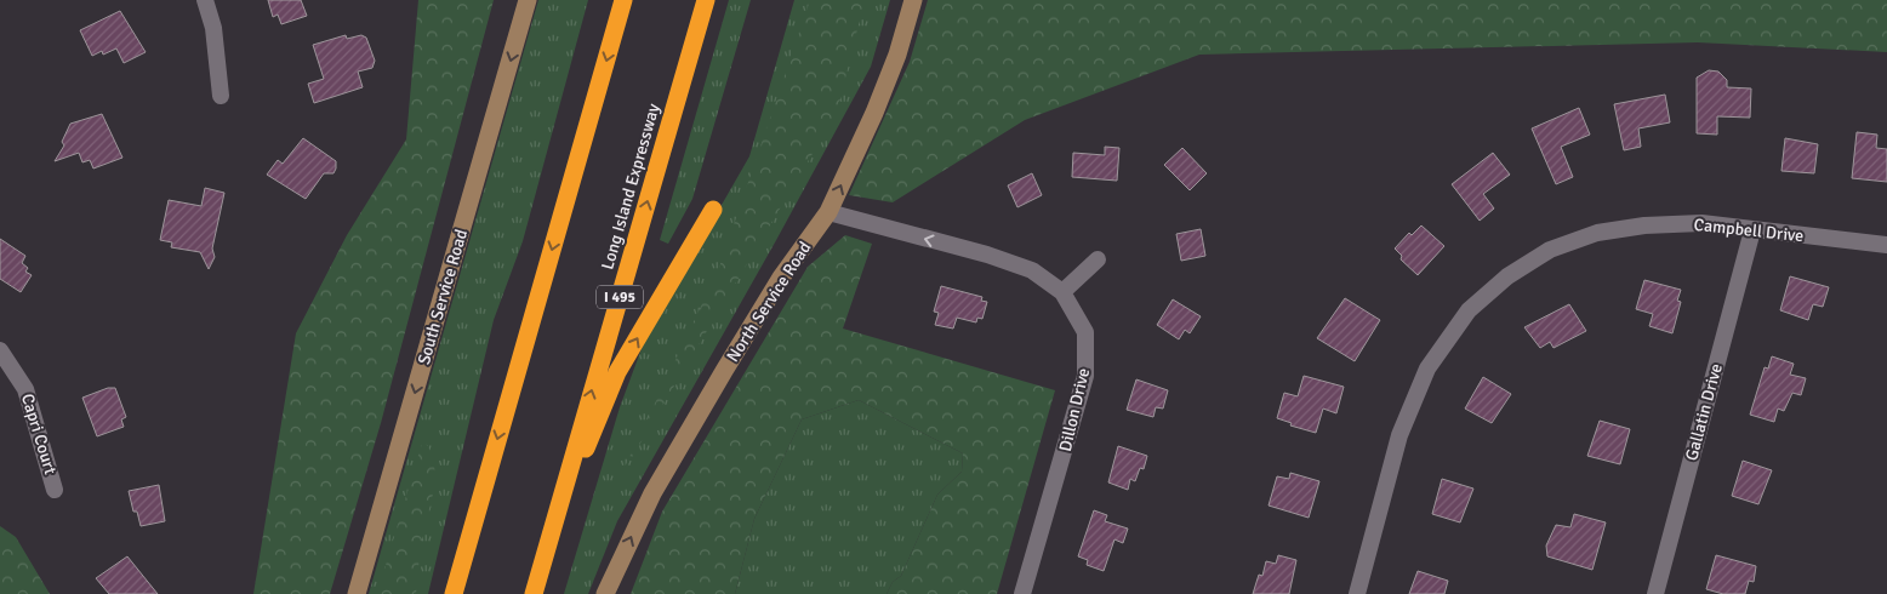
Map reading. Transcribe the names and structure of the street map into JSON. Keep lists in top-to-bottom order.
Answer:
{
  "streets": {
    "highway": ["Long Island Expressway", "I 495"],
    "main road": ["South Service Road", "North Service Road"],
    "street": [
      "Campbell Drive",
      "Dillon Drive",
      "Gallatin Drive",
      "Capri Court"
    ]
  },
  "crossings": [
    ["Campbell Drive", "Gallatin Drive"],
    ["North Service Road", "Dillon Drive"]
  ],
  "one_way": ["South Service Road", "North Service Road", "Dillon Drive"]
}
